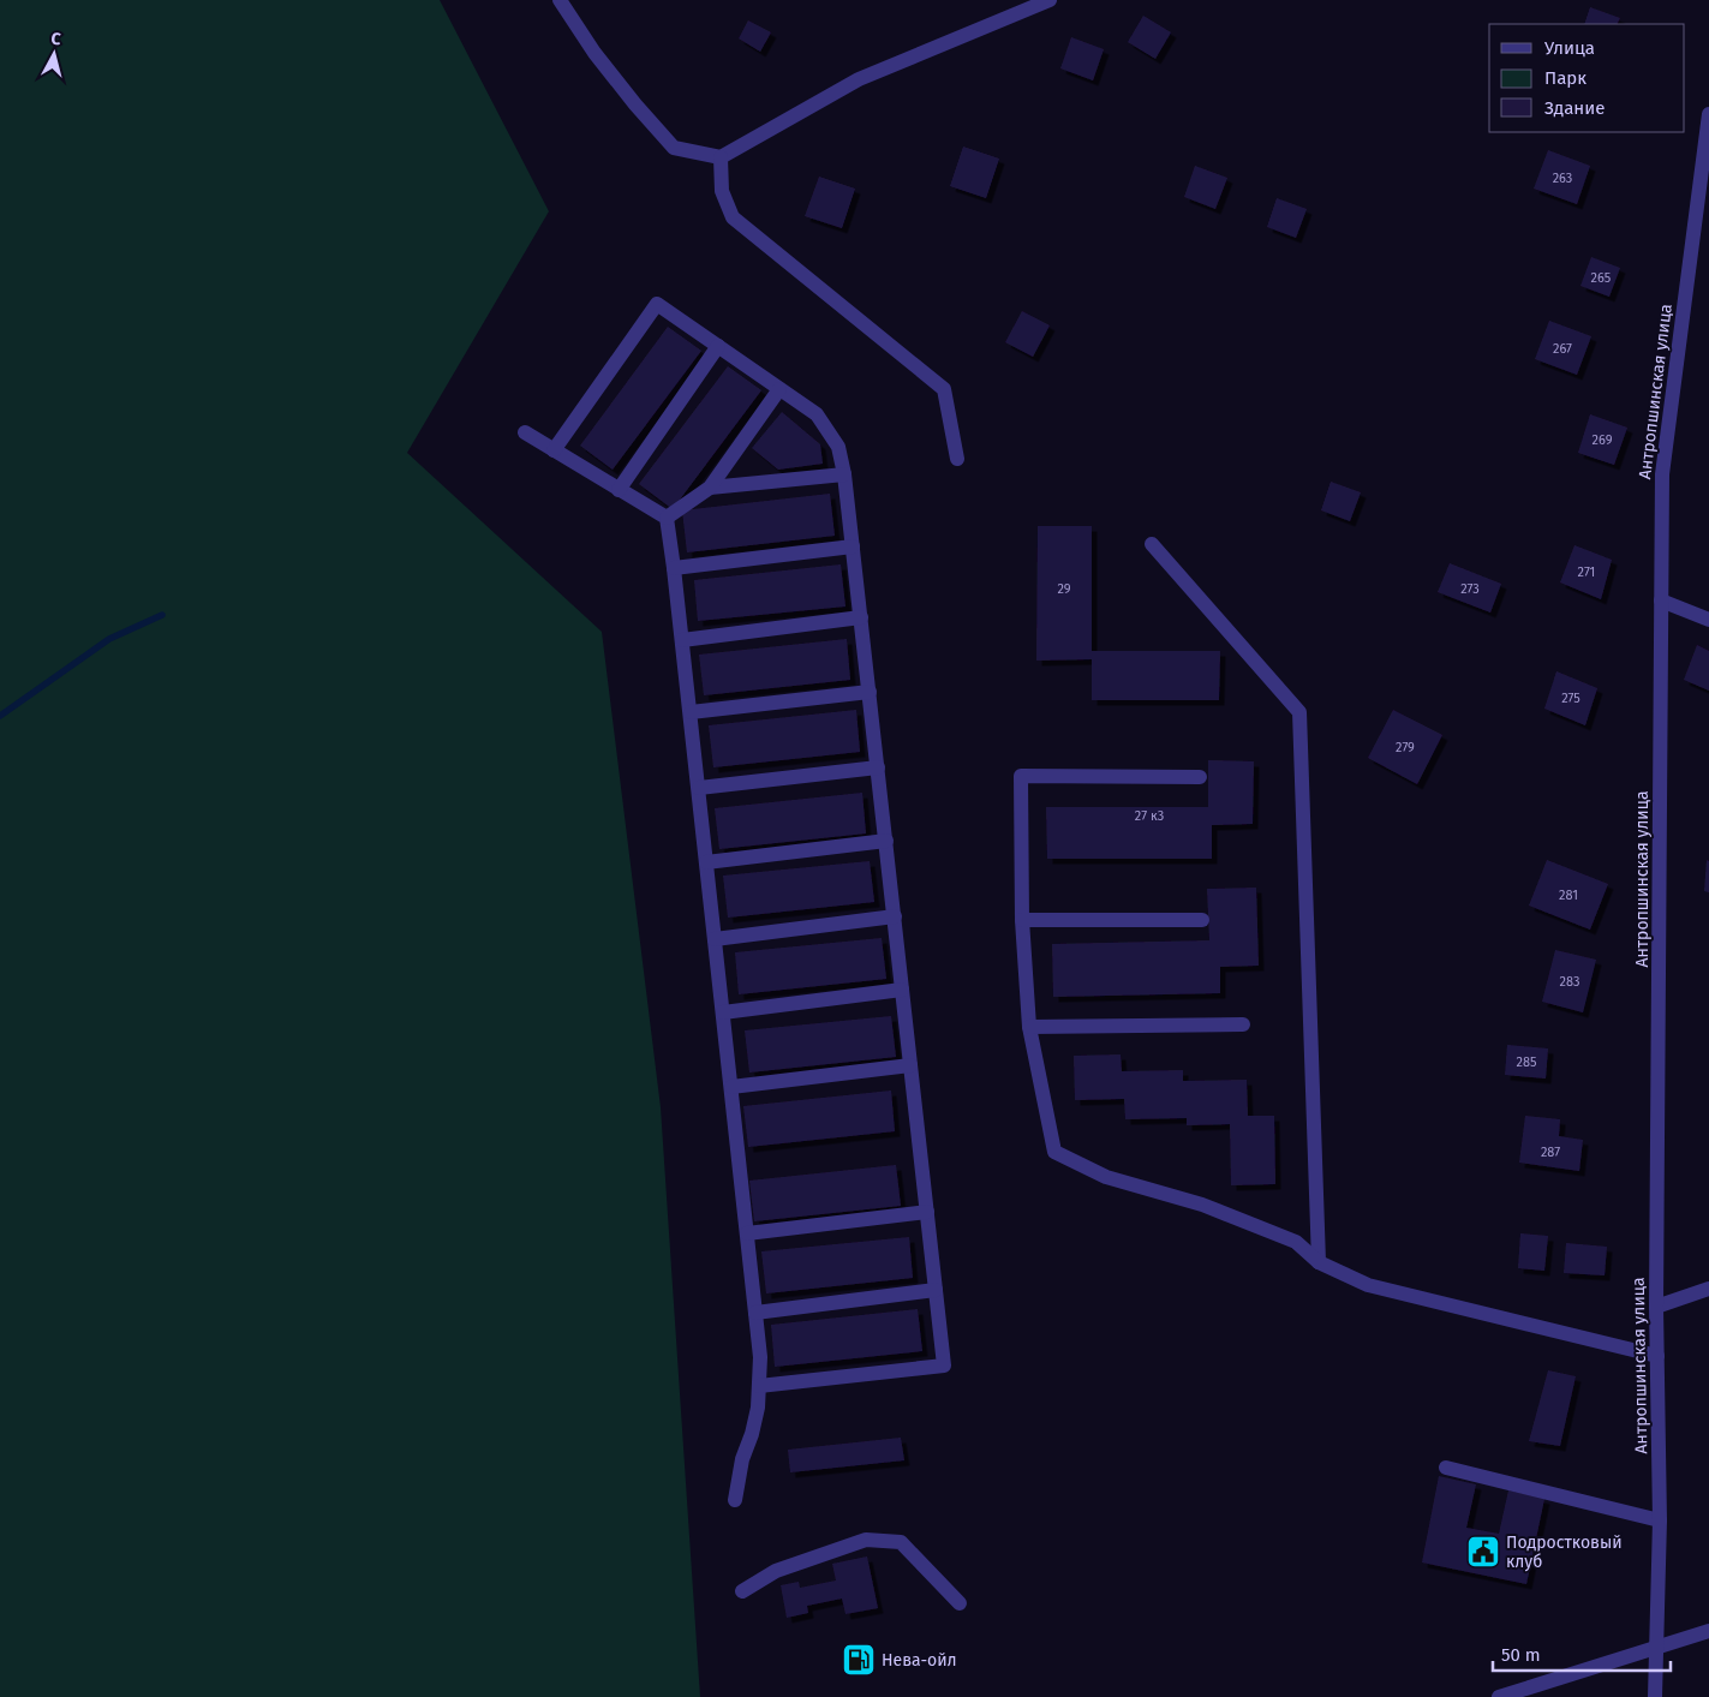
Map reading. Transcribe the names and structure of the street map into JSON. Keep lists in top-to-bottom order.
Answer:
{
  "streets": {
    "street": ["Антропшинская улица"]
  },
  "places": {
    "public building": ["Подростковый клуб"],
    "fuel station": ["Нева-ойл"]
  },
  "house_numbers": [
    "263",
    "265",
    "267",
    "269",
    "271",
    "29",
    "273",
    "275",
    "279",
    "27 к3",
    "281",
    "283",
    "285",
    "287"
  ],
  "legend": ["Улица", "Парк", "Здание"],
  "scale_bar": "50 m",
  "north": "top"
}
